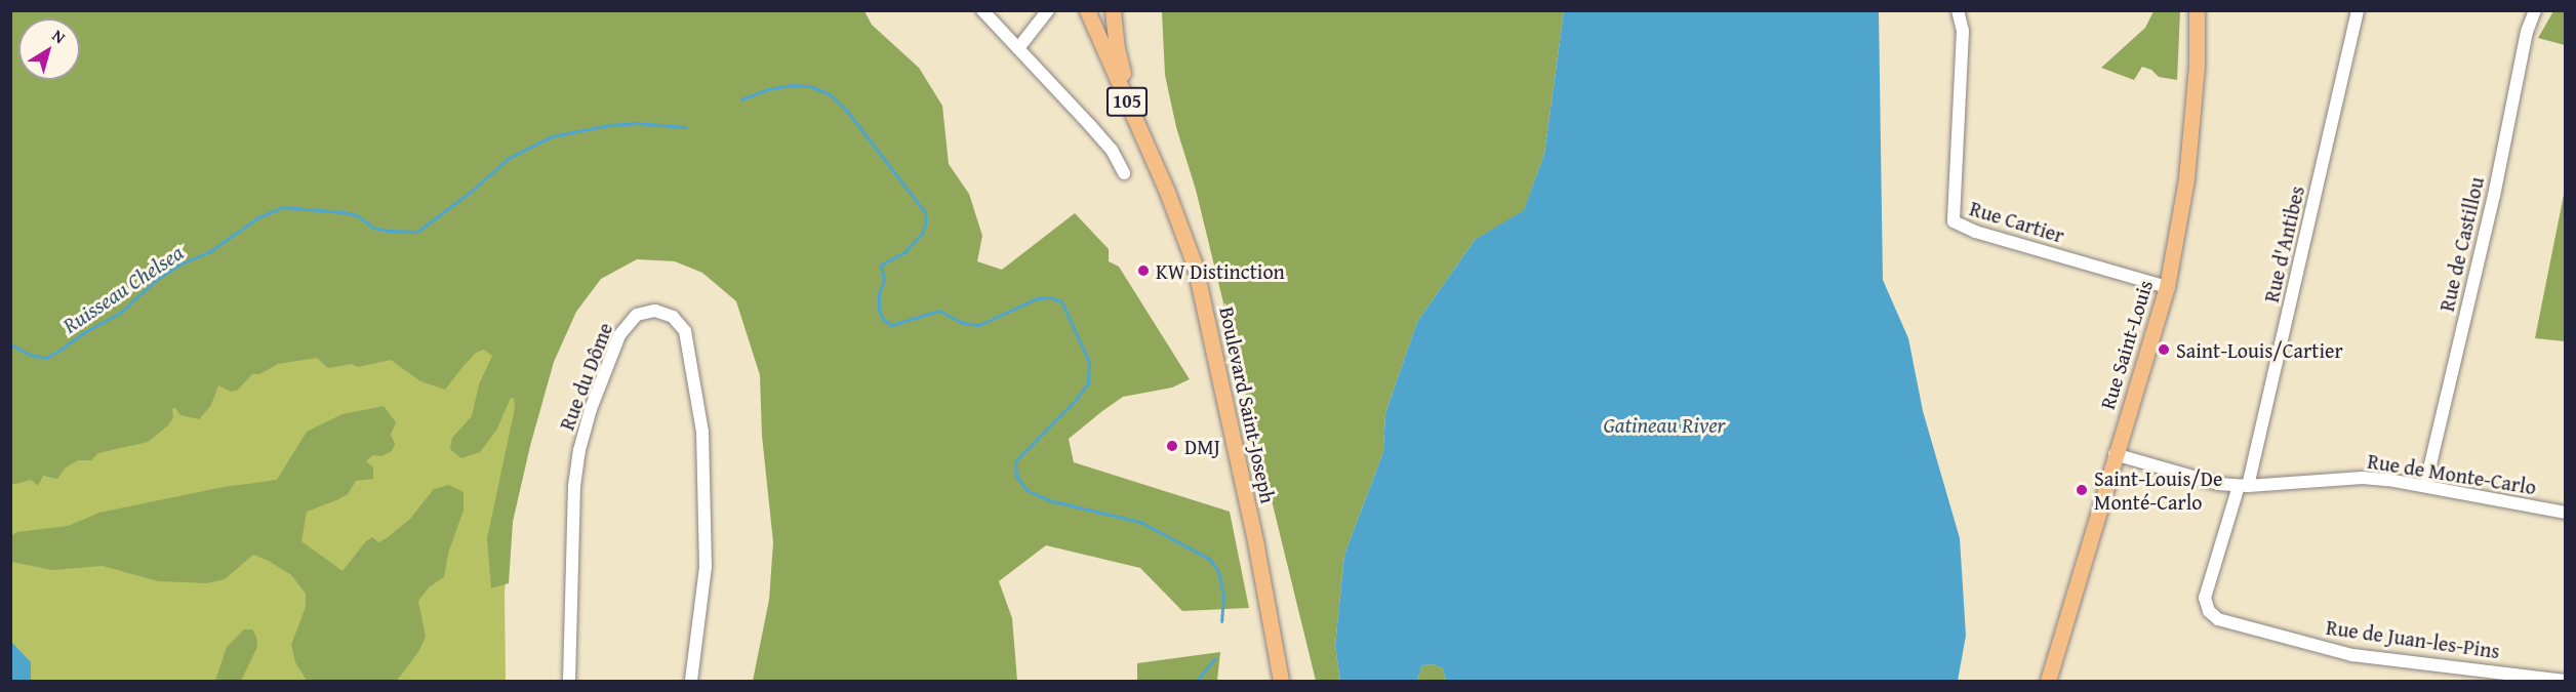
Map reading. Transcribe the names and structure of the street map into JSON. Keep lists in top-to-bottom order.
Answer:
{
  "streets": {
    "main road": ["105", "Rue Saint-Louis", "Boulevard Saint-Joseph"],
    "street": [
      "Rue Cartier",
      "Rue d'Antibes",
      "Rue de Castillou",
      "Rue du Dôme",
      "Rue de Monte-Carlo",
      "Rue de Juan-les-Pins"
    ]
  },
  "crossings": [
    ["Rue Cartier", "Rue Saint-Louis"],
    ["Rue d'Antibes", "Rue de Monte-Carlo"],
    ["Rue d'Antibes", "Rue de Juan-les-Pins"],
    ["Rue de Castillou", "Rue de Monte-Carlo"],
    ["Rue Saint-Louis", "Rue de Monte-Carlo"],
    ["Rue de Monte-Carlo", "Rue de Juan-les-Pins"]
  ],
  "water": ["Ruisseau Chelsea", "Gatineau River"],
  "places": [
    "KW Distinction",
    "Saint-Louis/Cartier",
    "DMJ",
    "Saint-Louis/De Monté-Carlo"
  ],
  "north": "top right"
}
